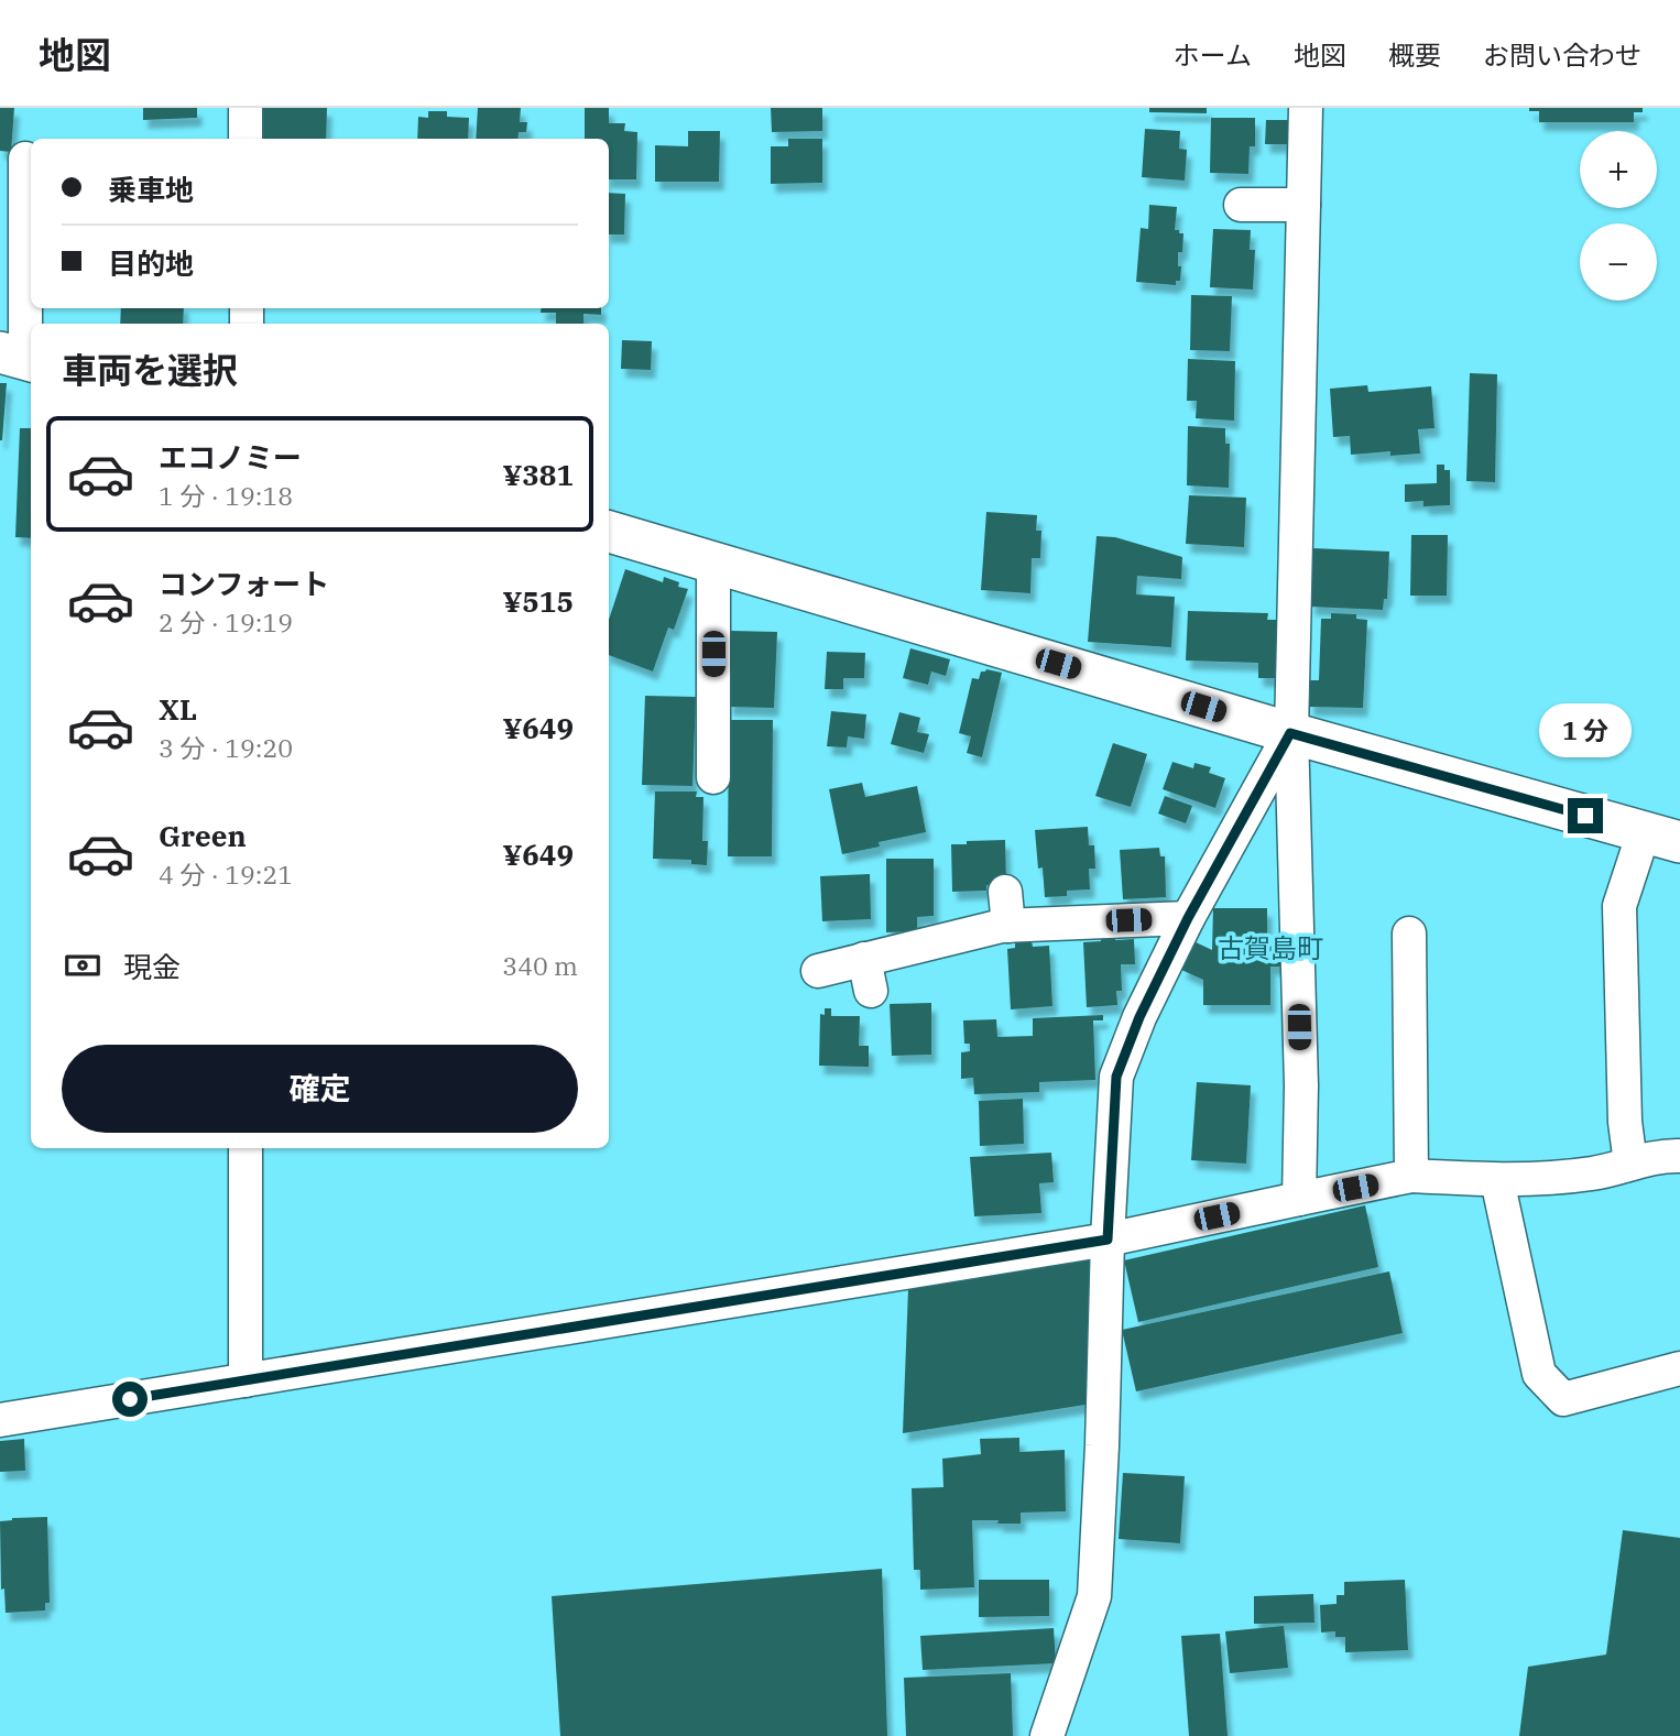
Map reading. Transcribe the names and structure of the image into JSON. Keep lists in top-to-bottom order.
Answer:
{
  "districts": ["古賀島町"],
  "page": {
    "header": "地図",
    "nav": [
      "ホーム",
      "地図",
      "概要",
      "お問い合わせ"
    ],
    "map_buttons": ["+", "−"],
    "banner": ["乗車地", "目的地"],
    "heading": "車両を選択",
    "list": [
      {
        "name": "エコノミー",
        "note": "1 分 · 19:18",
        "value": "¥381"
      },
      {
        "name": "コンフォート",
        "note": "2 分 · 19:19",
        "value": "¥515"
      },
      {
        "name": "XL",
        "note": "3 分 · 19:20",
        "value": "¥649"
      },
      {
        "name": "Green",
        "note": "4 分 · 19:21",
        "value": "¥649"
      }
    ],
    "bubble": "1 分",
    "pay": ["現金", "340 m"],
    "buttons": "確定"
  }
}
